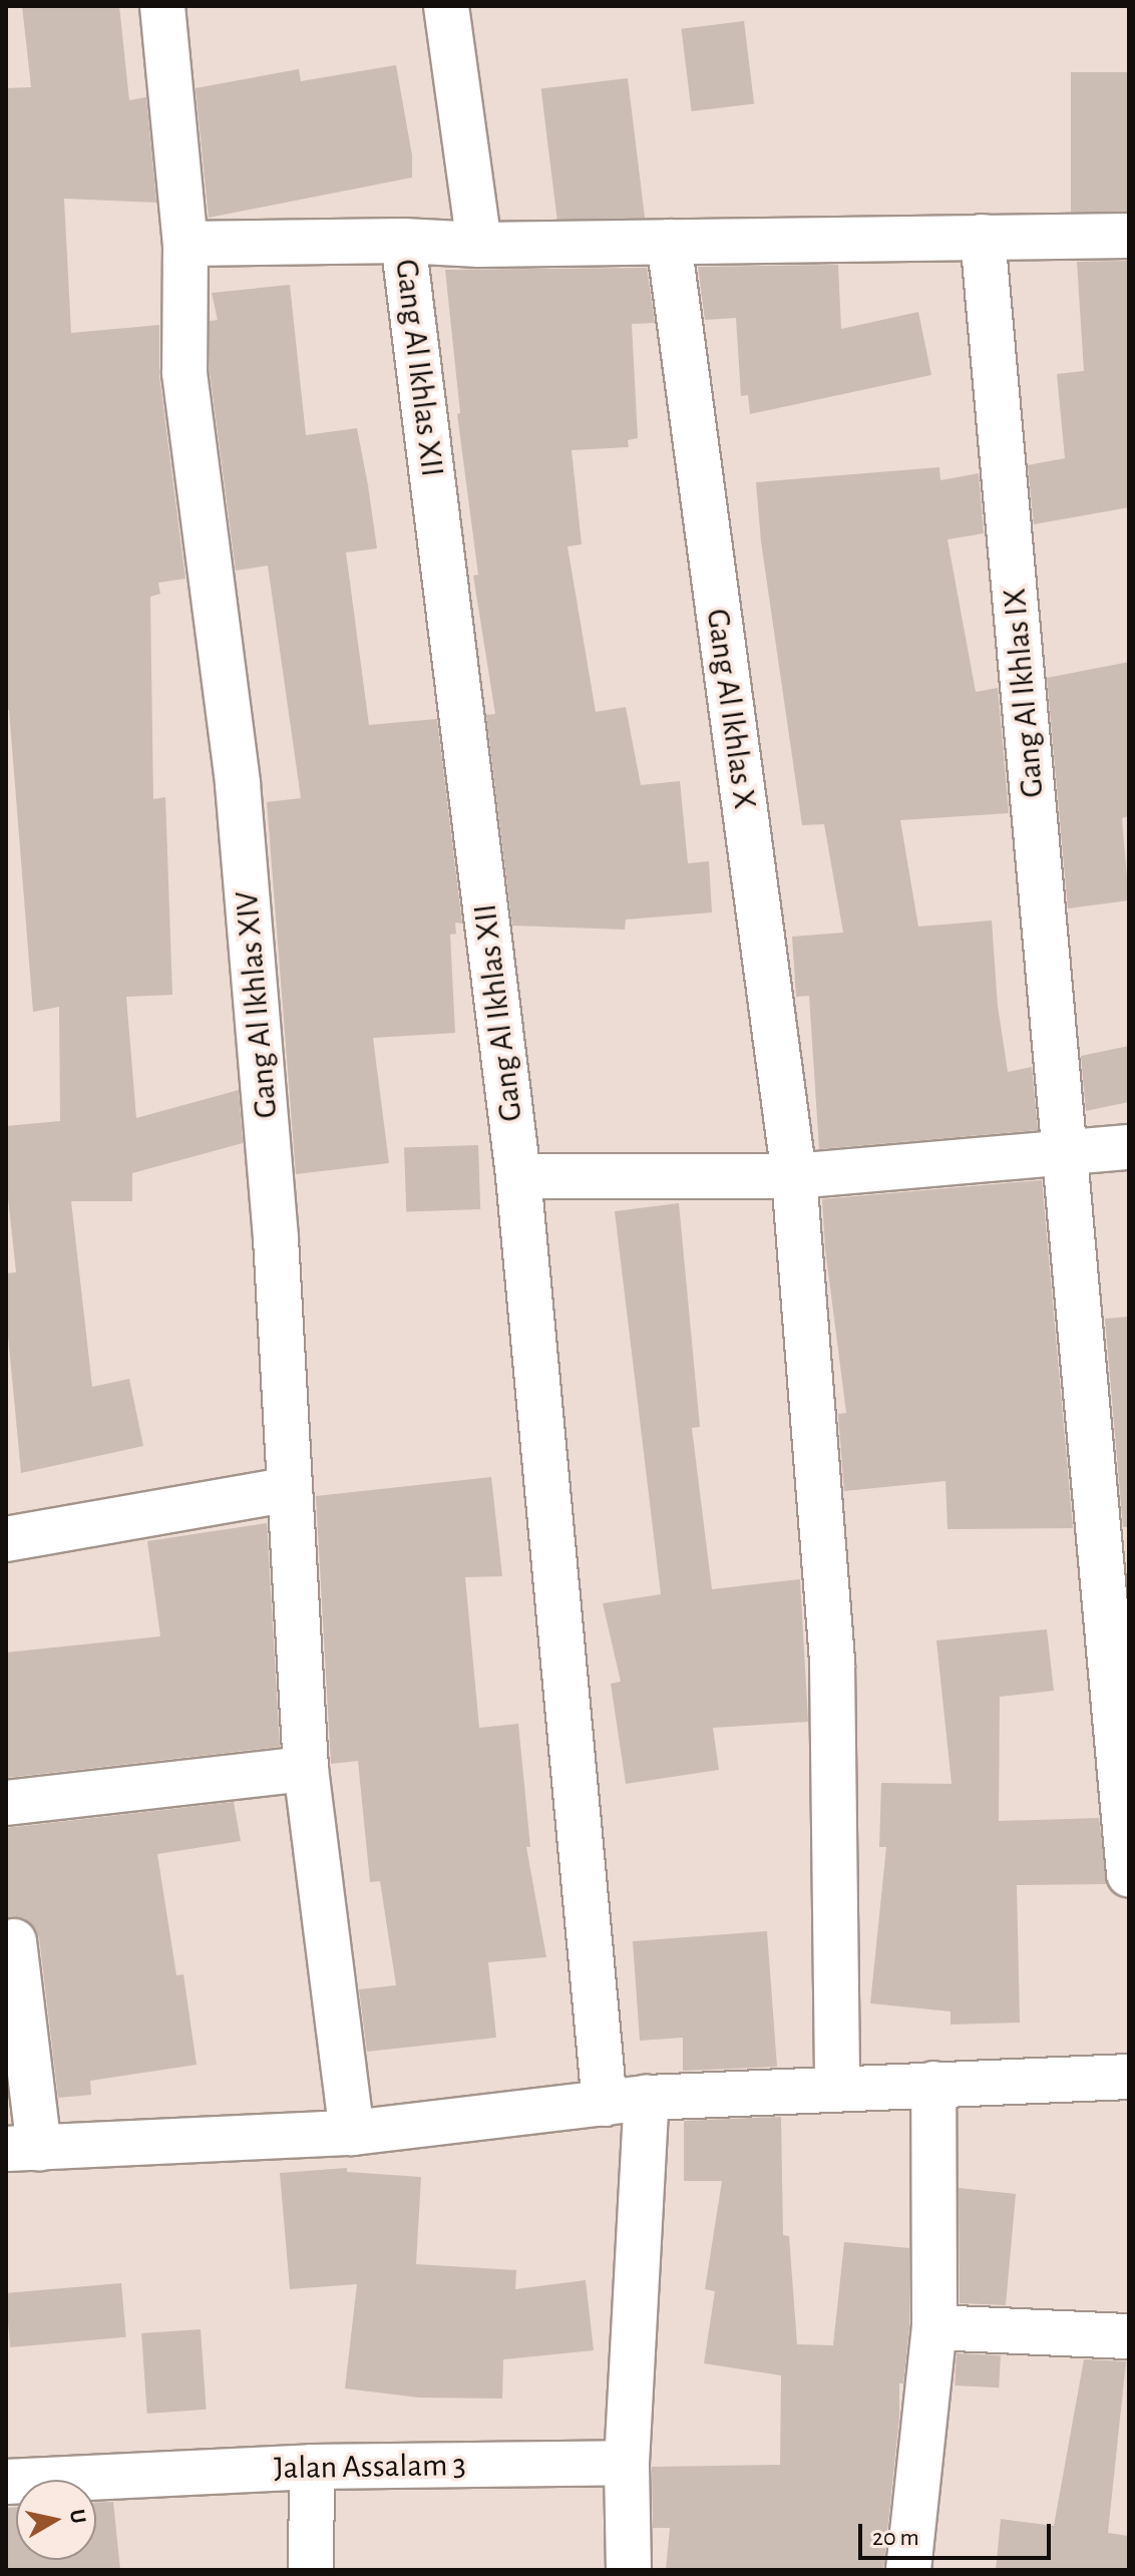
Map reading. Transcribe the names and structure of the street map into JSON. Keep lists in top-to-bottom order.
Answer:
{
  "streets": {
    "street": [
      "Gang Al Ikhlas XII",
      "Gang Al Ikhlas IX",
      "Gang Al Ikhlas X",
      "Gang Al Ikhlas XIV",
      "Jalan Assalam 3"
    ]
  },
  "crossings": [
    ["Gang Al Ikhlas XII", "Jalan Assalam 3"]
  ],
  "scale_bar": "20 m",
  "north": "right"
}
